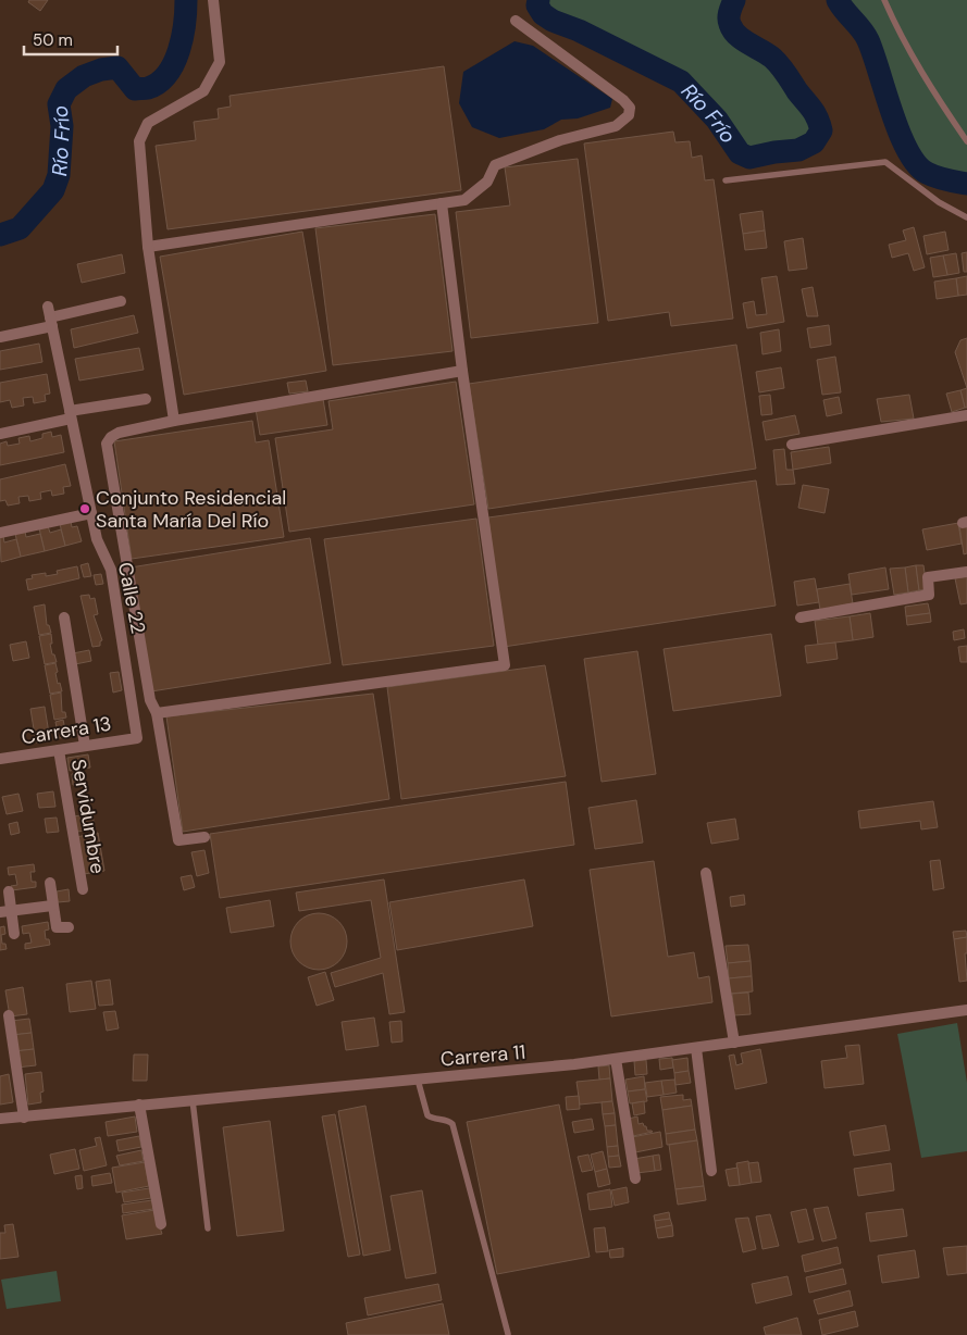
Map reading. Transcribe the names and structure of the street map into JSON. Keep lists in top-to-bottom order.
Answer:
{
  "streets": {
    "street": [
      "Calle 22",
      "Carrera 13",
      "Servidumbre",
      "Carrera 11"
    ]
  },
  "crossings": [
    ["Calle 22", "Carrera 13"],
    ["Carrera 13", "Servidumbre"]
  ],
  "water": ["Río Frío"],
  "places": ["Conjunto Residencial Santa María Del Río"],
  "scale_bar": "50 m"
}
